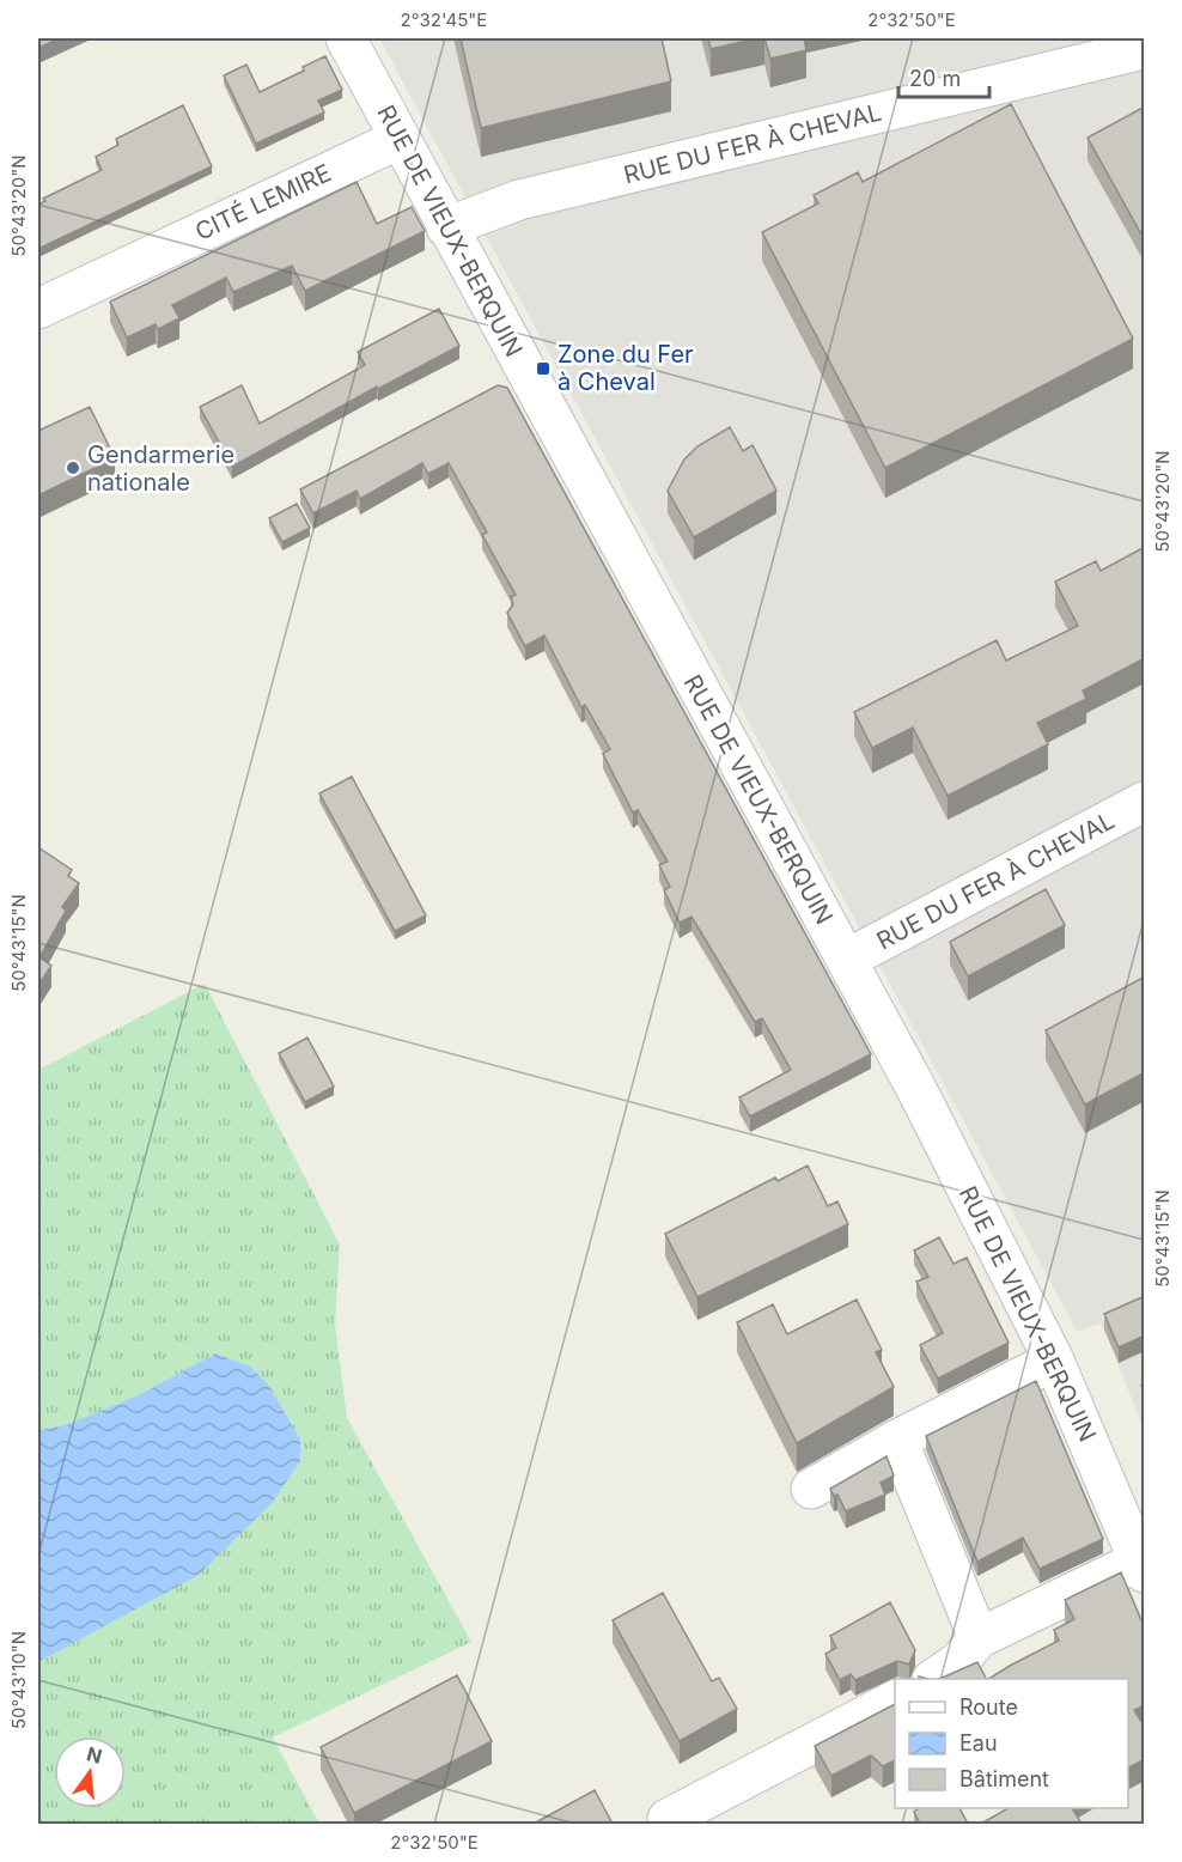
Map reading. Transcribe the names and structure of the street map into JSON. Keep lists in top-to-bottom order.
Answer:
{
  "streets": {
    "street": ["RUE DU FER À CHEVAL", "CITÉ LEMIRE", "RUE DE VIEUX-BERQUIN"]
  },
  "crossings": [
    ["RUE DU FER À CHEVAL", "RUE DE VIEUX-BERQUIN"],
    ["CITÉ LEMIRE", "RUE DE VIEUX-BERQUIN"]
  ],
  "places": {
    "transit": ["Zone du Fer à Cheval"],
    "other": ["Gendarmerie nationale"]
  },
  "legend": ["Route", "Eau", "Bâtiment"],
  "scale_bar": "20 m",
  "north": "top",
  "coordinates": [
    "2°32'45\"E",
    "2°32'50\"E",
    "50°43'20\"N",
    "50°43'15\"N",
    "50°43'10\"N"
  ]
}
